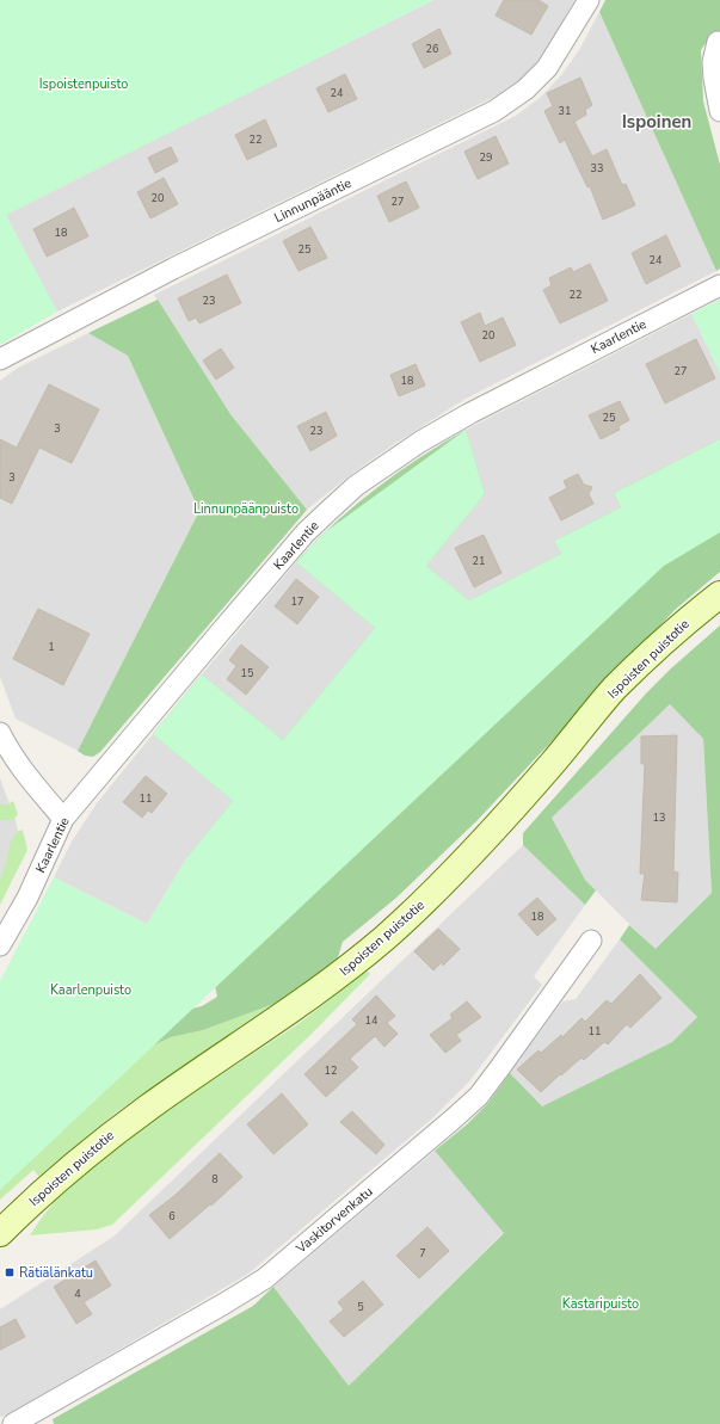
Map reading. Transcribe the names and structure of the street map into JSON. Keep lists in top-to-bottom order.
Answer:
{
  "streets": {
    "main road": ["Ispoisten puistotie"],
    "street": ["Linnunpääntie", "Kaarlentie", "Vaskitorvenkatu"]
  },
  "districts": ["Ispoinen"],
  "parks": [
    "Ispoistenpuisto",
    "Linnunpäänpuisto",
    "Kaarlenpuisto",
    "Kastaripuisto"
  ],
  "places": {
    "transit": ["Rätiälänkatu"]
  },
  "house_numbers": [
    "26",
    "24",
    "31",
    "22",
    "29",
    "33",
    "20",
    "27",
    "18",
    "25",
    "24",
    "22",
    "23",
    "20",
    "27",
    "18",
    "25",
    "3",
    "23",
    "3",
    "21",
    "17",
    "1",
    "15",
    "11",
    "13",
    "18",
    "14",
    "11",
    "12",
    "8",
    "6",
    "7",
    "4",
    "5"
  ]
}
